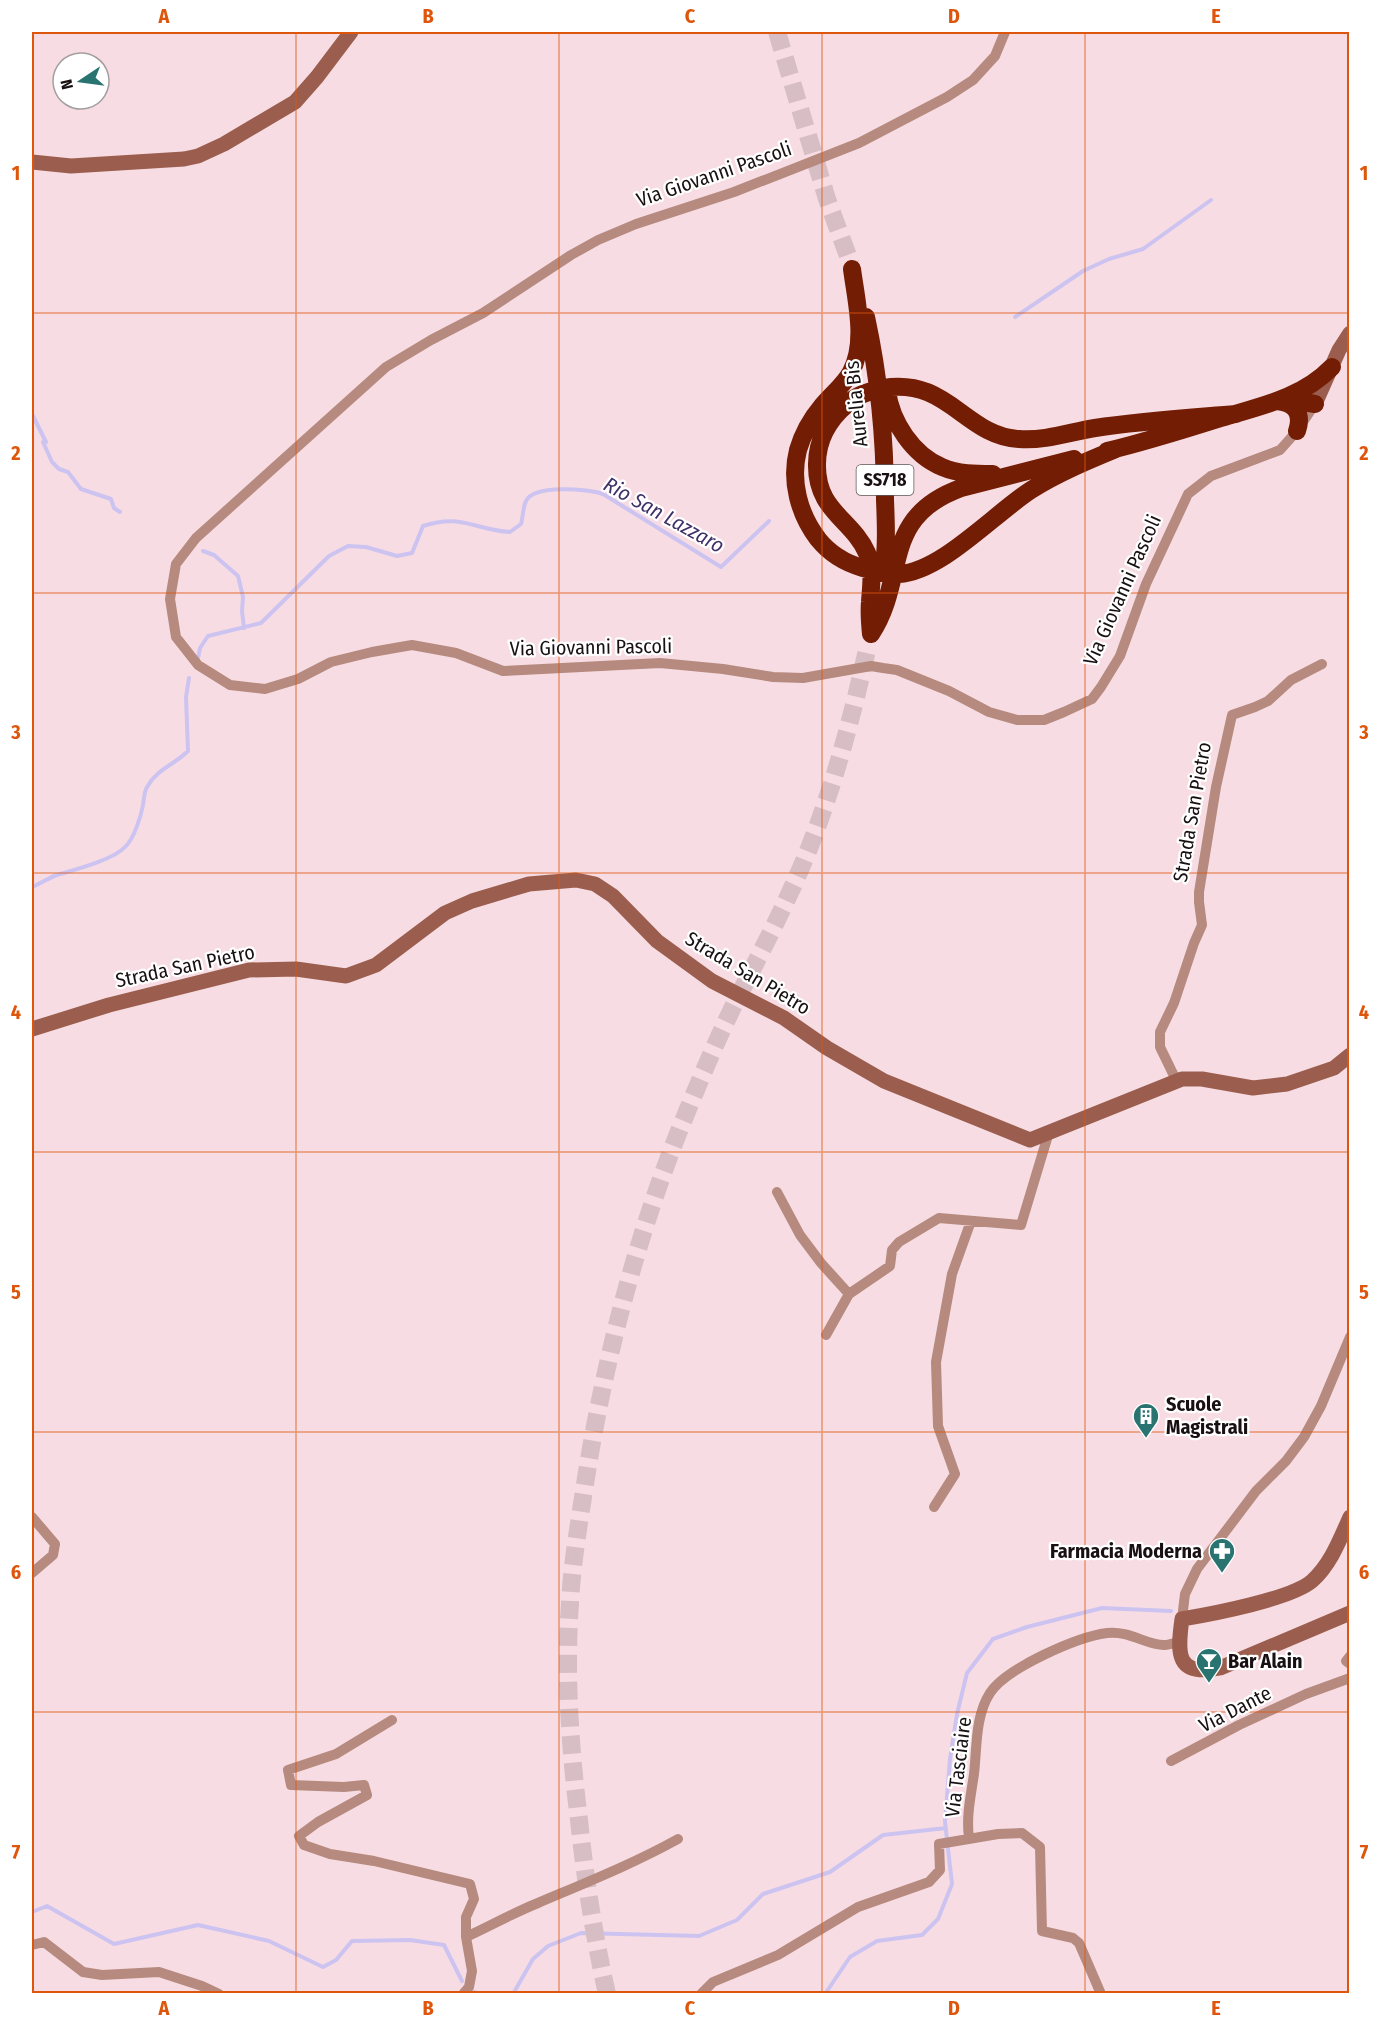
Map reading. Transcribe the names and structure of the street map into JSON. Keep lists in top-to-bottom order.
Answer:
{
  "streets": {
    "highway": ["Aurelia Bis", "SS718"],
    "street": [
      "Via Giovanni Pascoli",
      "Strada San Pietro",
      "Via Dante",
      "Via Tasciaire"
    ]
  },
  "water": ["Rio San Lazzaro"],
  "places": {
    "building": ["Scuole Magistrali"],
    "pharmacy": ["Farmacia Moderna"],
    "bar": ["Bar Alain"]
  },
  "north": "left",
  "grid": {
    "columns": [
      "A",
      "B",
      "C",
      "D",
      "E"
    ],
    "rows": [
      "1",
      "2",
      "3",
      "4",
      "5",
      "6",
      "7"
    ]
  }
}
